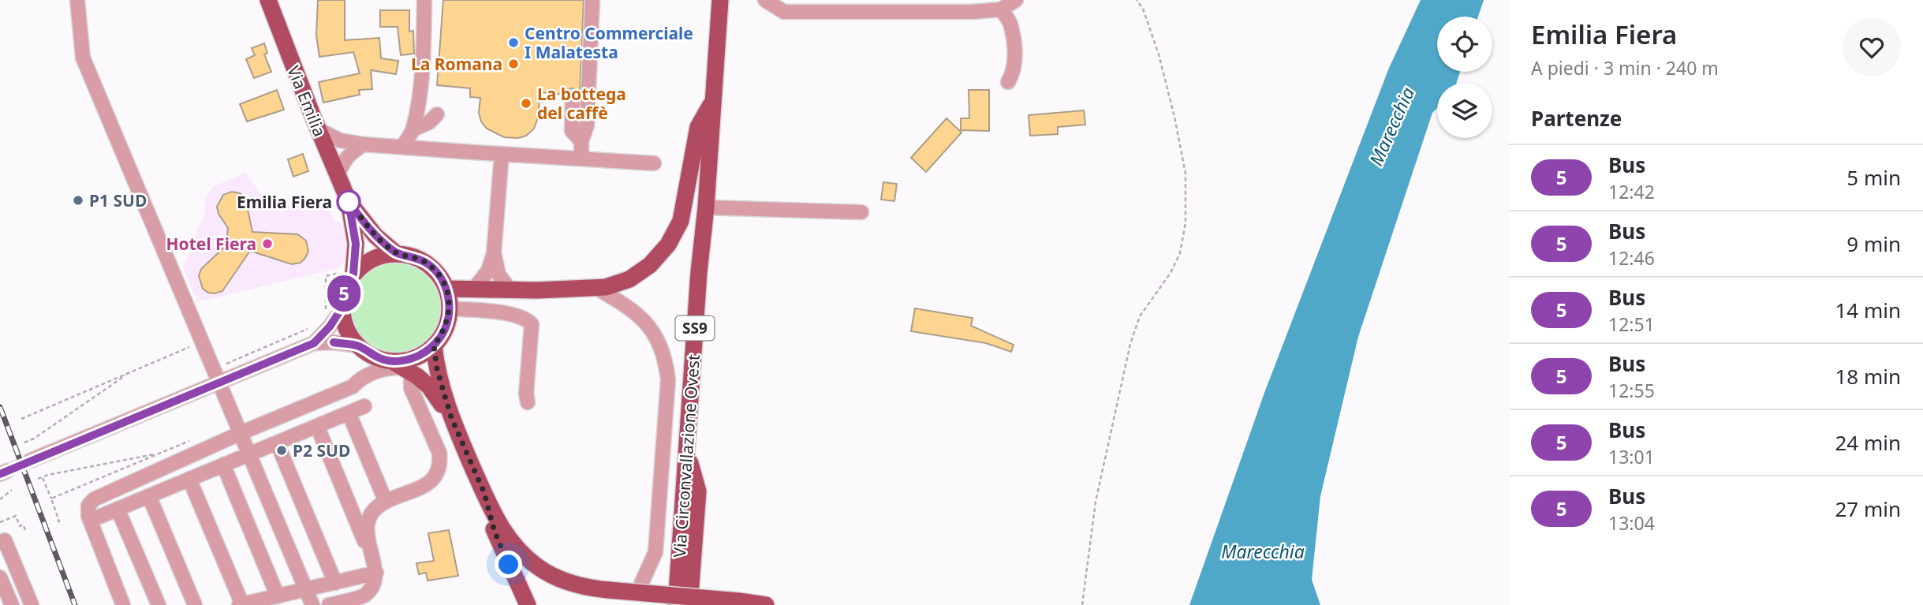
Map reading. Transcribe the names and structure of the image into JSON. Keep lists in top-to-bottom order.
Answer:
{
  "streets": {
    "main road": ["Via Emilia", "SS9", "Via Circonvallazione Ovest"]
  },
  "water": ["Marecchia"],
  "places": [
    "Centro Commerciale I Malatesta",
    "La Romana",
    "La bottega del caffè",
    "P1 SUD",
    "Emilia Fiera",
    "Hotel Fiera",
    "P2 SUD"
  ],
  "lines": ["bus line 5"],
  "page": {
    "on_map": "5",
    "heading": [
      ["Emilia Fiera", "A piedi · 3 min · 240 m"],
      "Partenze"
    ],
    "list": [
      {
        "mark": "5",
        "name": "Bus",
        "note": "12:42",
        "value": "5 min"
      },
      {
        "mark": "5",
        "name": "Bus",
        "note": "12:46",
        "value": "9 min"
      },
      {
        "mark": "5",
        "name": "Bus",
        "note": "12:51",
        "value": "14 min"
      },
      {
        "mark": "5",
        "name": "Bus",
        "note": "12:55",
        "value": "18 min"
      },
      {
        "mark": "5",
        "name": "Bus",
        "note": "13:01",
        "value": "24 min"
      },
      {
        "mark": "5",
        "name": "Bus",
        "note": "13:04",
        "value": "27 min"
      }
    ]
  }
}
